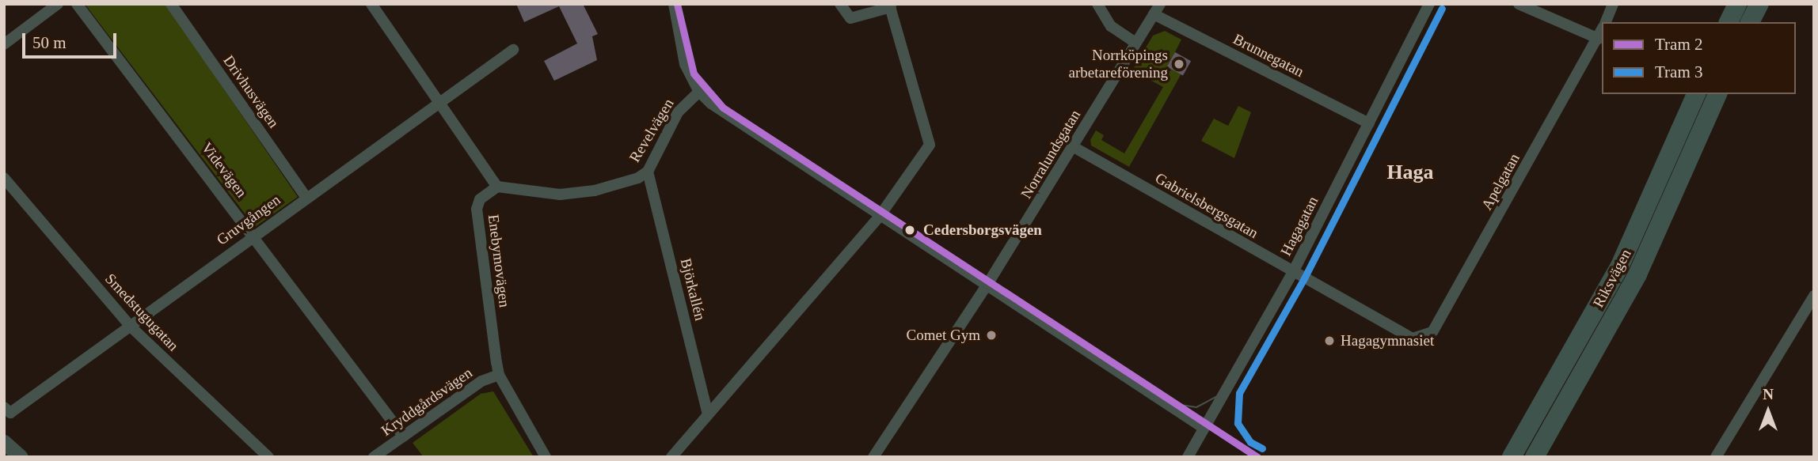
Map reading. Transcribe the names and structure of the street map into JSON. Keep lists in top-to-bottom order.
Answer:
{
  "streets": {
    "highway": ["Riksvägen"],
    "street": [
      "Brunnegatan",
      "Drivhusvägen",
      "Revelvägen",
      "Norralundsgatan",
      "Videvägen",
      "Apelgatan",
      "Gabrielsbergsgatan",
      "Gruvgången",
      "Hagagatan",
      "Enebymovägen",
      "Björkallén",
      "Smedstugugatan",
      "Kryddgårdsvägen"
    ]
  },
  "crossings": [
    ["Brunnegatan", "Norralundsgatan"],
    ["Brunnegatan", "Hagagatan"],
    ["Drivhusvägen", "Gruvgången"],
    ["Revelvägen", "Enebymovägen"],
    ["Revelvägen", "Björkallén"],
    ["Norralundsgatan", "Gabrielsbergsgatan"],
    ["Videvägen", "Gruvgången"],
    ["Videvägen", "Kryddgårdsvägen"],
    ["Apelgatan", "Gabrielsbergsgatan"],
    ["Gabrielsbergsgatan", "Hagagatan"],
    ["Gruvgången", "Smedstugugatan"],
    ["Enebymovägen", "Kryddgårdsvägen"]
  ],
  "districts": ["Haga"],
  "places": [
    "Norrköpings arbetareförening",
    "Cedersborgsvägen",
    "Comet Gym",
    "Hagagymnasiet"
  ],
  "lines": ["tram line 2", "tram line 3"],
  "legend": ["Tram 2", "Tram 3"],
  "scale_bar": "50 m",
  "north": "top"
}
